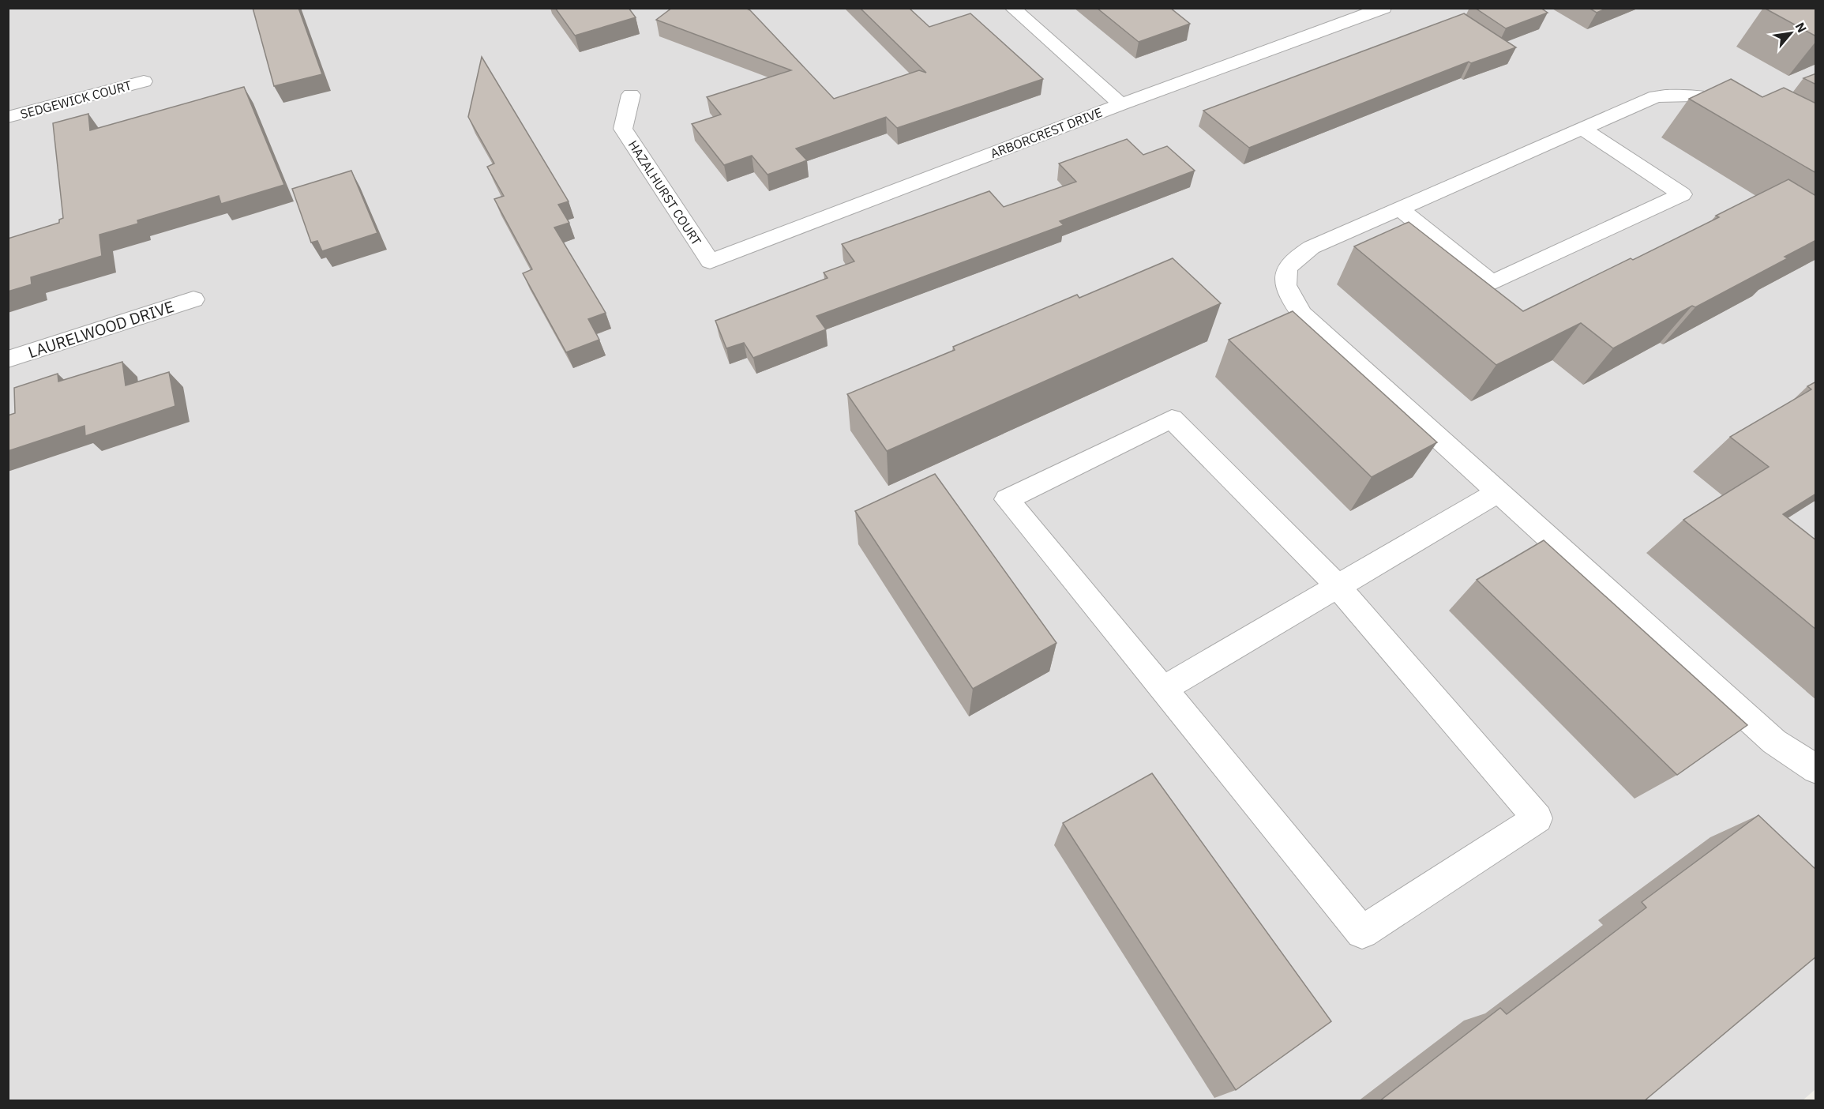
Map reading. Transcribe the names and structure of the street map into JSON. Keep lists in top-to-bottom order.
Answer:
{
  "streets": {
    "street": [
      "SEDGEWICK COURT",
      "ARBORCREST DRIVE",
      "HAZALHURST COURT",
      "LAURELWOOD DRIVE"
    ]
  },
  "crossings": [
    ["ARBORCREST DRIVE", "HAZALHURST COURT"]
  ],
  "north": "top right"
}
